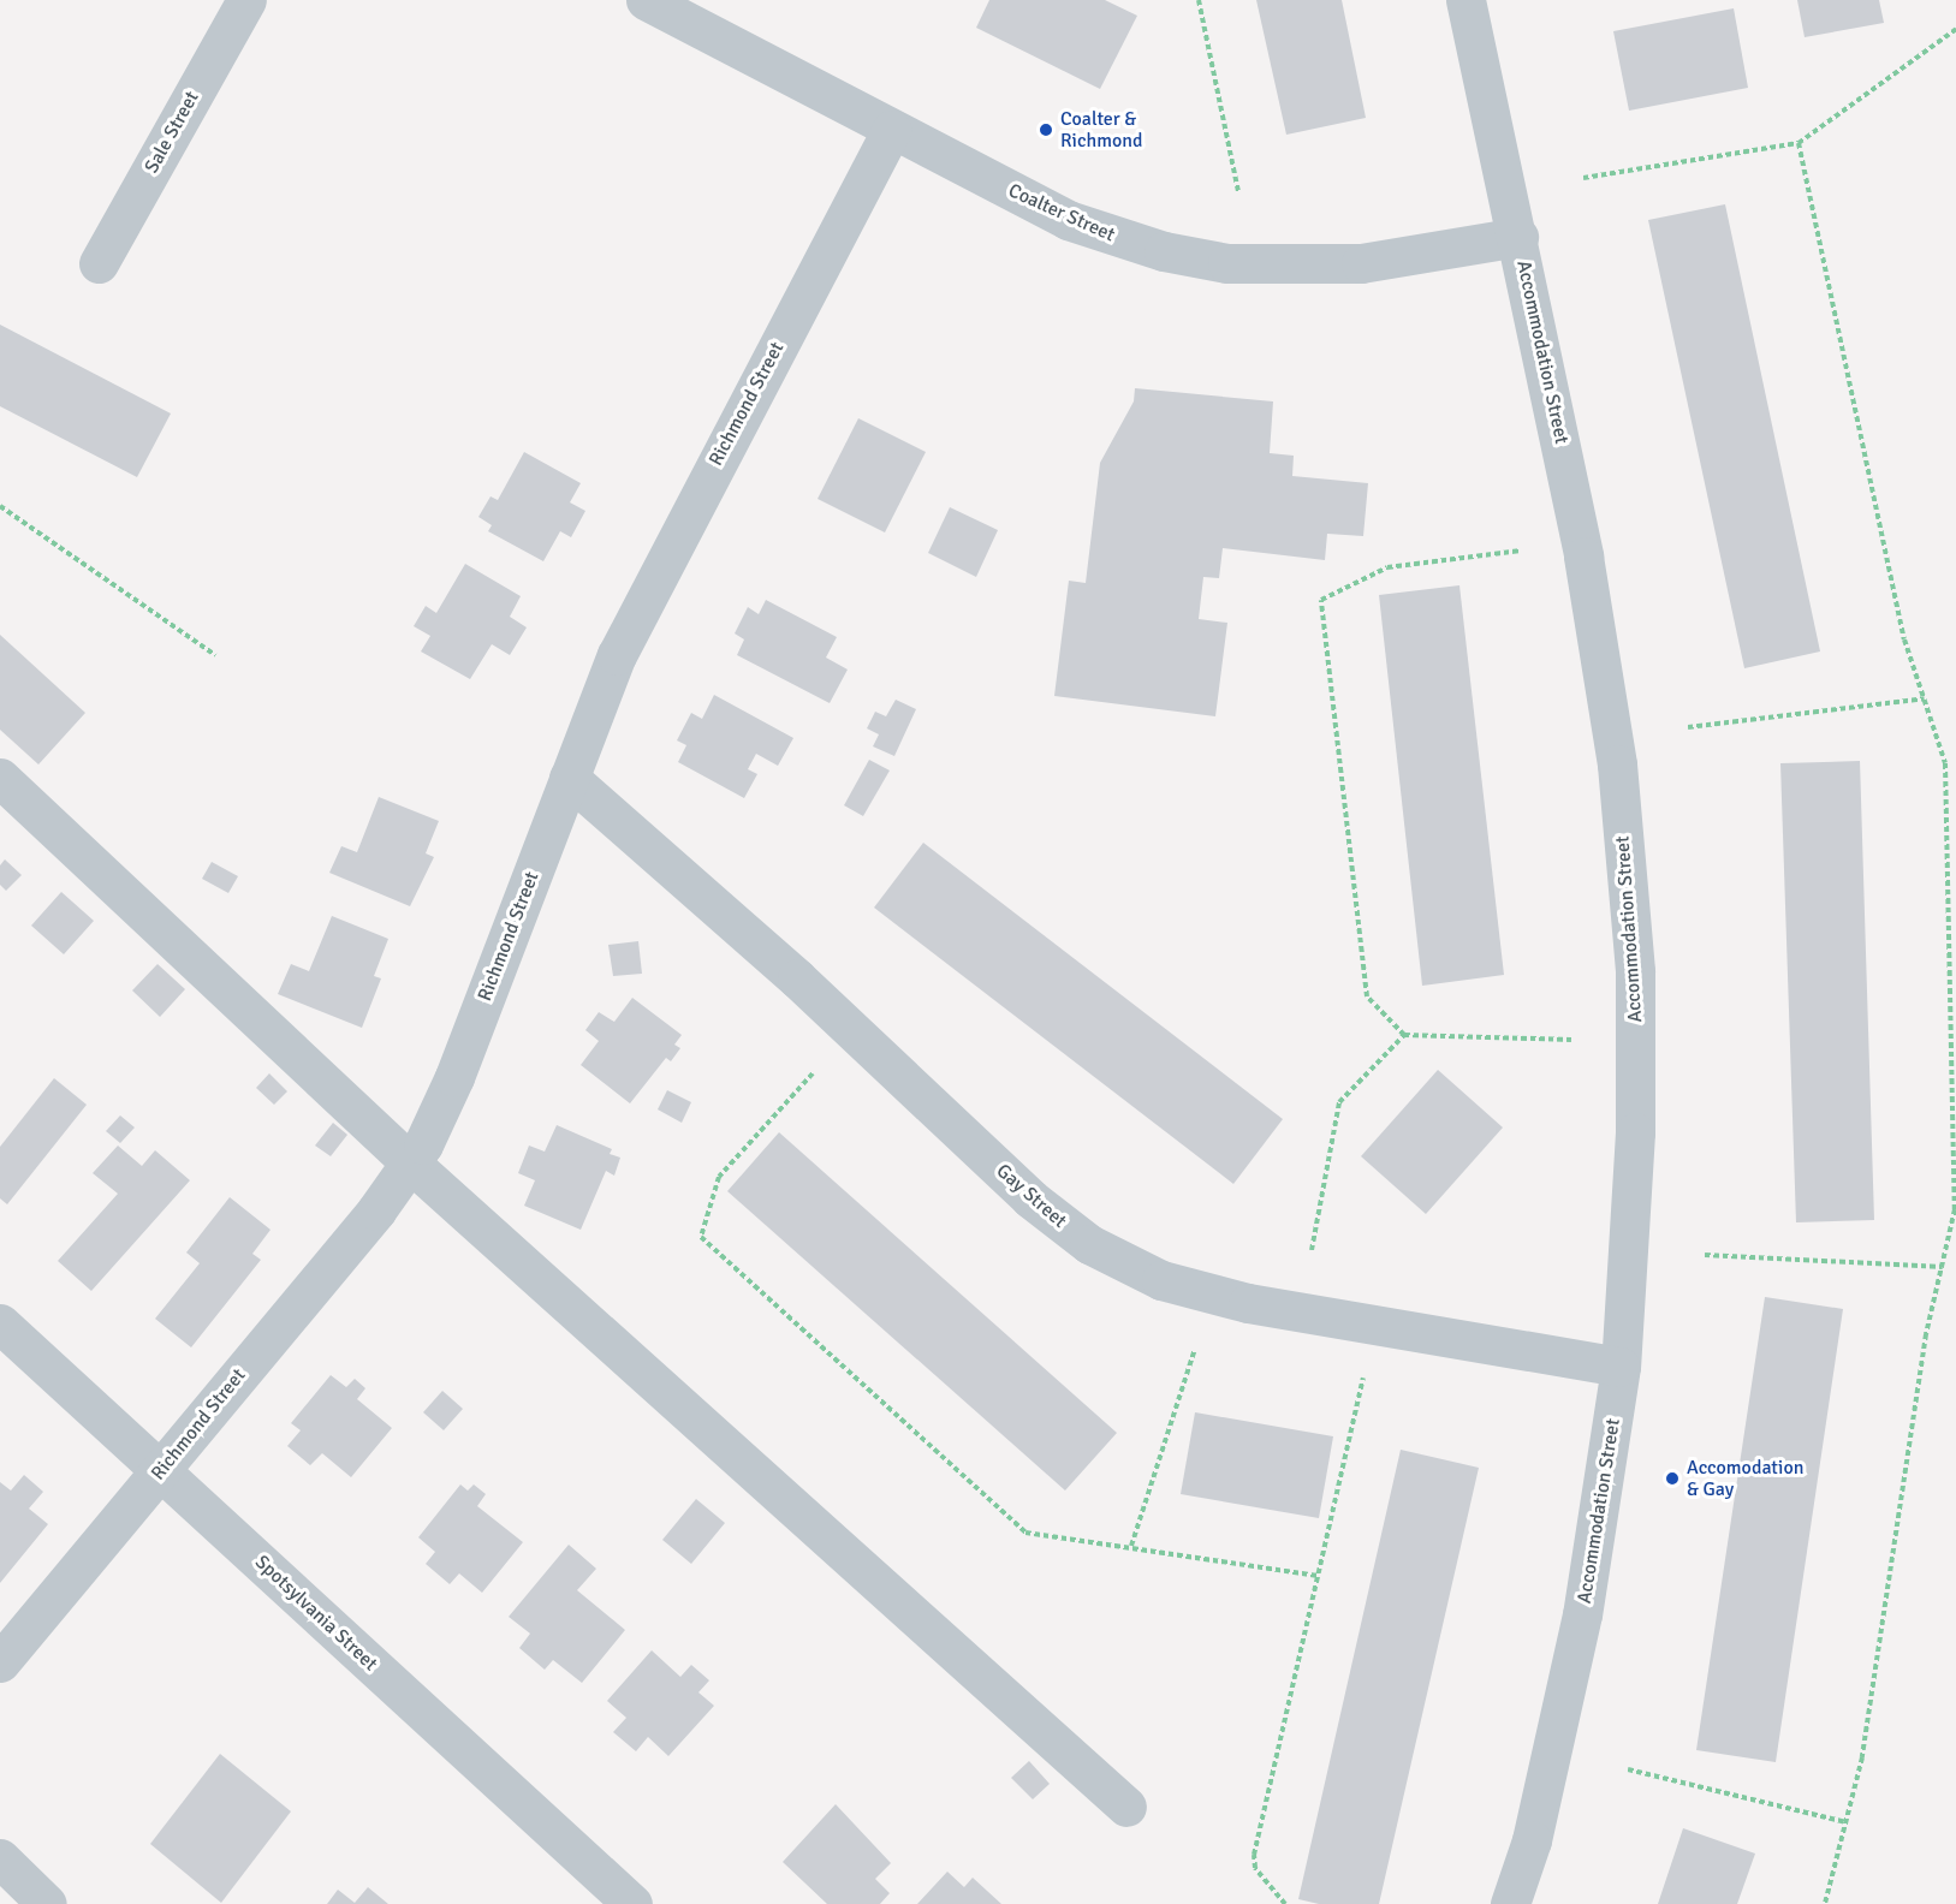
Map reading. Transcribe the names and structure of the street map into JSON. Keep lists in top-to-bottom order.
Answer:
{
  "streets": {
    "street": [
      "Sale Street",
      "Coalter Street",
      "Accommodation Street",
      "Richmond Street",
      "Gay Street",
      "Spotsylvania Street"
    ]
  },
  "crossings": [
    ["Coalter Street", "Accommodation Street"],
    ["Coalter Street", "Richmond Street"],
    ["Accommodation Street", "Gay Street"],
    ["Richmond Street", "Gay Street"],
    ["Richmond Street", "Spotsylvania Street"]
  ],
  "places": ["Coalter & Richmond", "Accomodation & Gay"]
}
